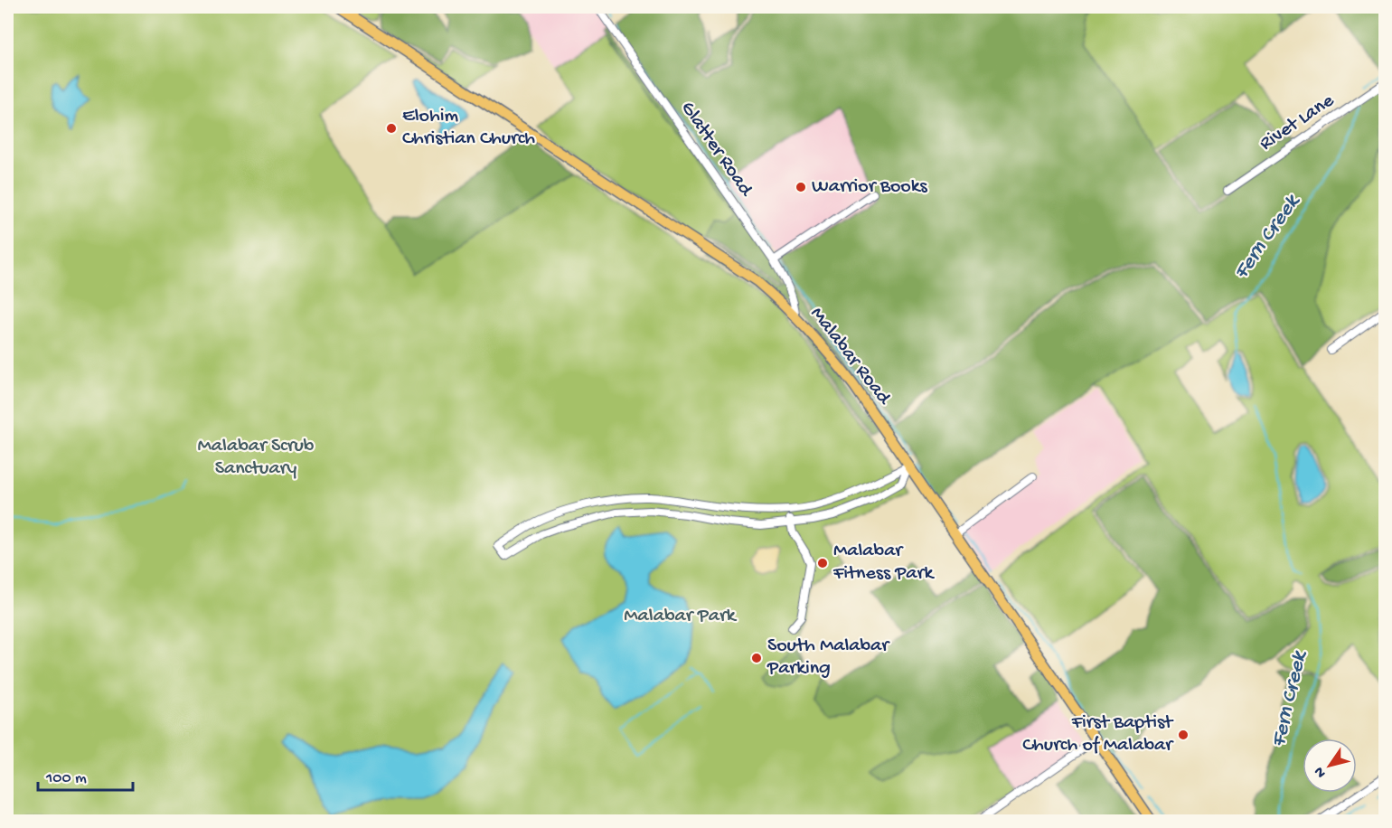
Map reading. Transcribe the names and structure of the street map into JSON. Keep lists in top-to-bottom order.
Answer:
{
  "streets": {
    "main road": ["Malabar Road"],
    "street": ["Rivet Lane", "Glatter Road"]
  },
  "crossings": [
    ["Glatter Road", "Malabar Road"]
  ],
  "water": ["Fern Creek"],
  "parks": ["Malabar Scrub Sanctuary", "Malabar Park"],
  "places": [
    "Elohim Christian Church",
    "Warrior Books",
    "Malabar Fitness Park",
    "South Malabar Parking",
    "First Baptist Church of Malabar"
  ],
  "scale_bar": "100 m",
  "north": "bottom left"
}
